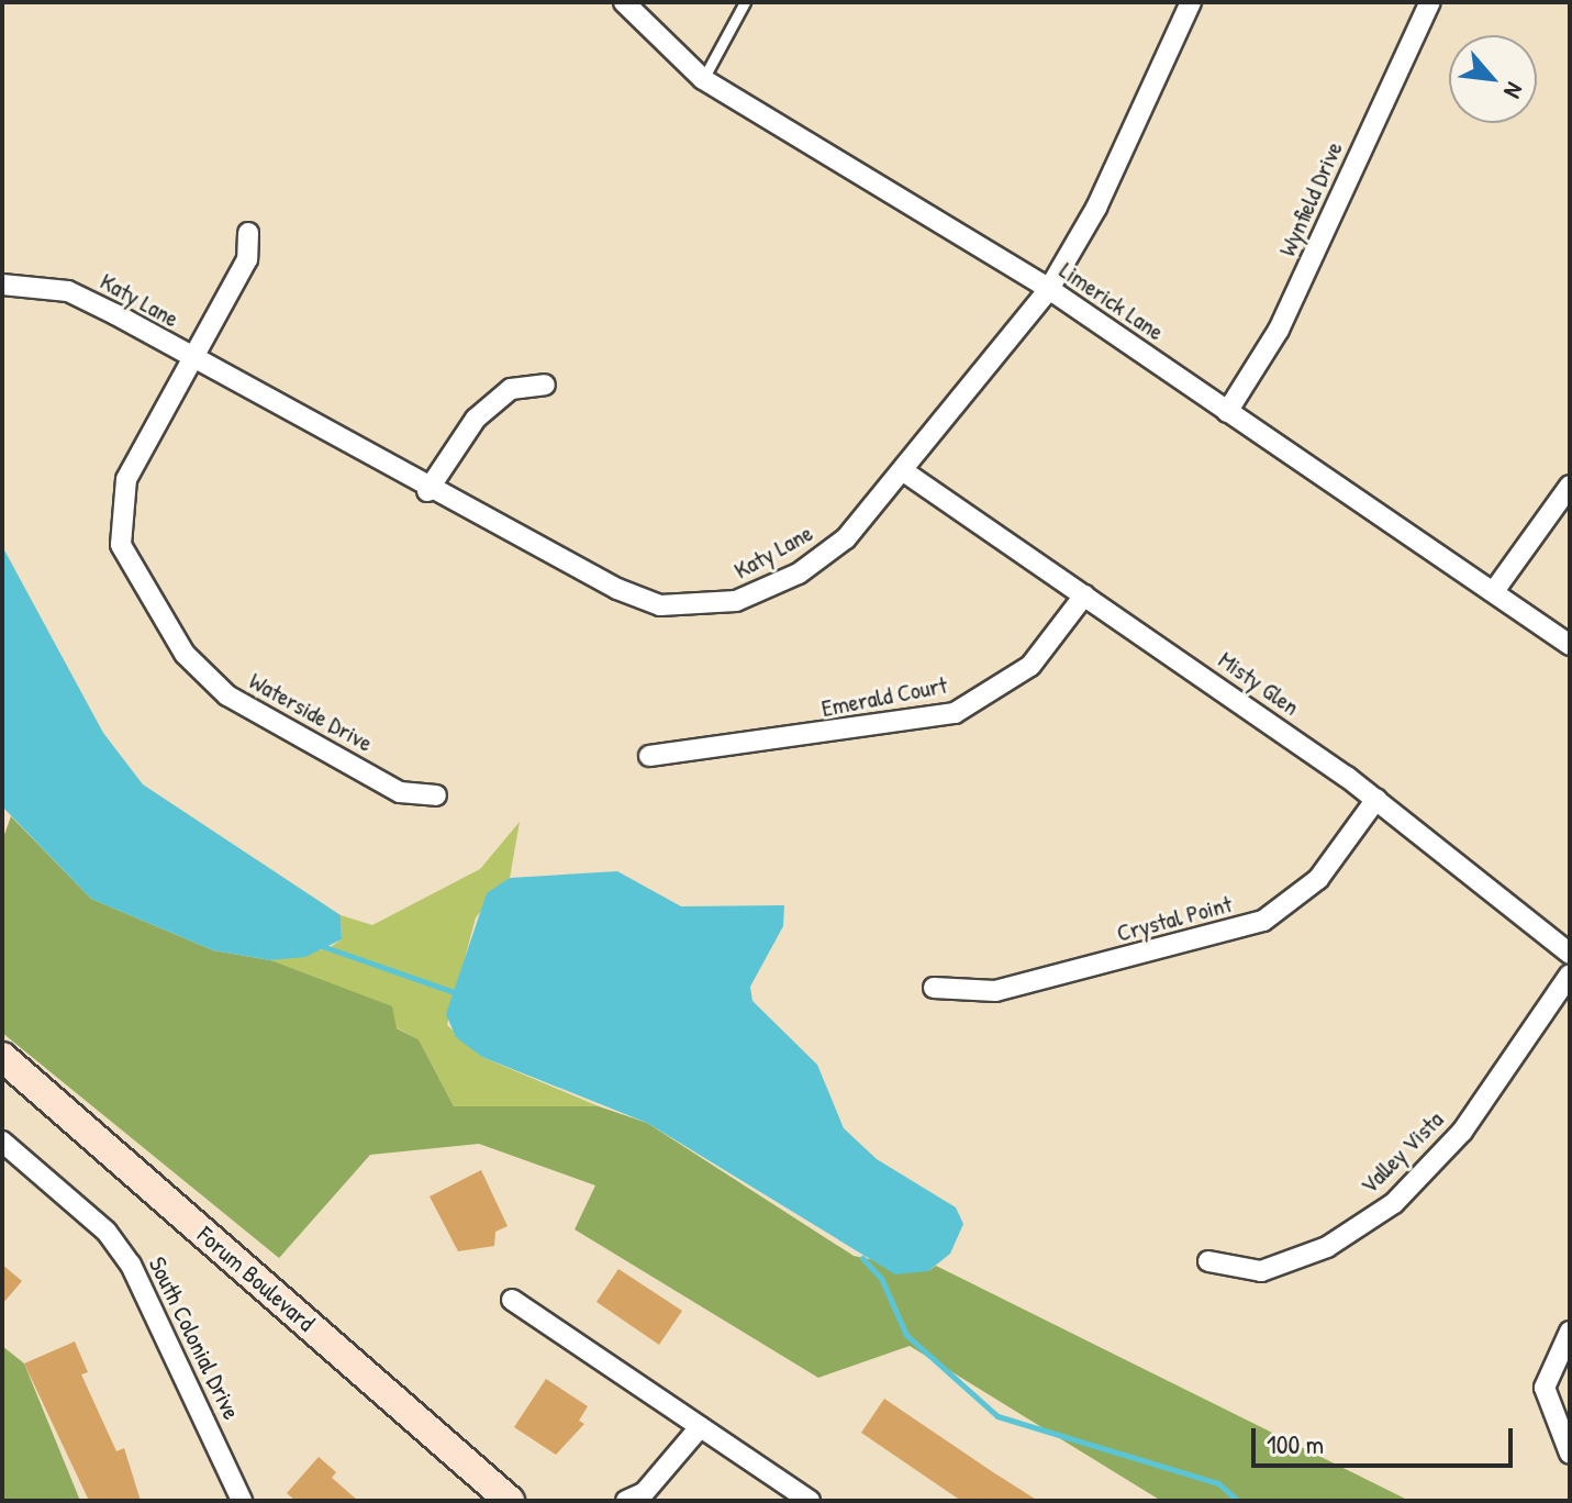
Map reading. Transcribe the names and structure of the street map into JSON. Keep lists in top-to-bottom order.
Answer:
{
  "streets": {
    "street": [
      "Wynfield Drive",
      "Katy Lane",
      "Limerick Lane",
      "Misty Glen",
      "Emerald Court",
      "Waterside Drive",
      "Crystal Point",
      "Valley Vista",
      "Forum Boulevard",
      "South Colonial Drive"
    ]
  },
  "crossings": [
    ["Wynfield Drive", "Limerick Lane"],
    ["Katy Lane", "Limerick Lane"],
    ["Katy Lane", "Misty Glen"],
    ["Katy Lane", "Waterside Drive"],
    ["Misty Glen", "Emerald Court"],
    ["Misty Glen", "Crystal Point"]
  ],
  "scale_bar": "100 m",
  "north": "bottom right"
}
